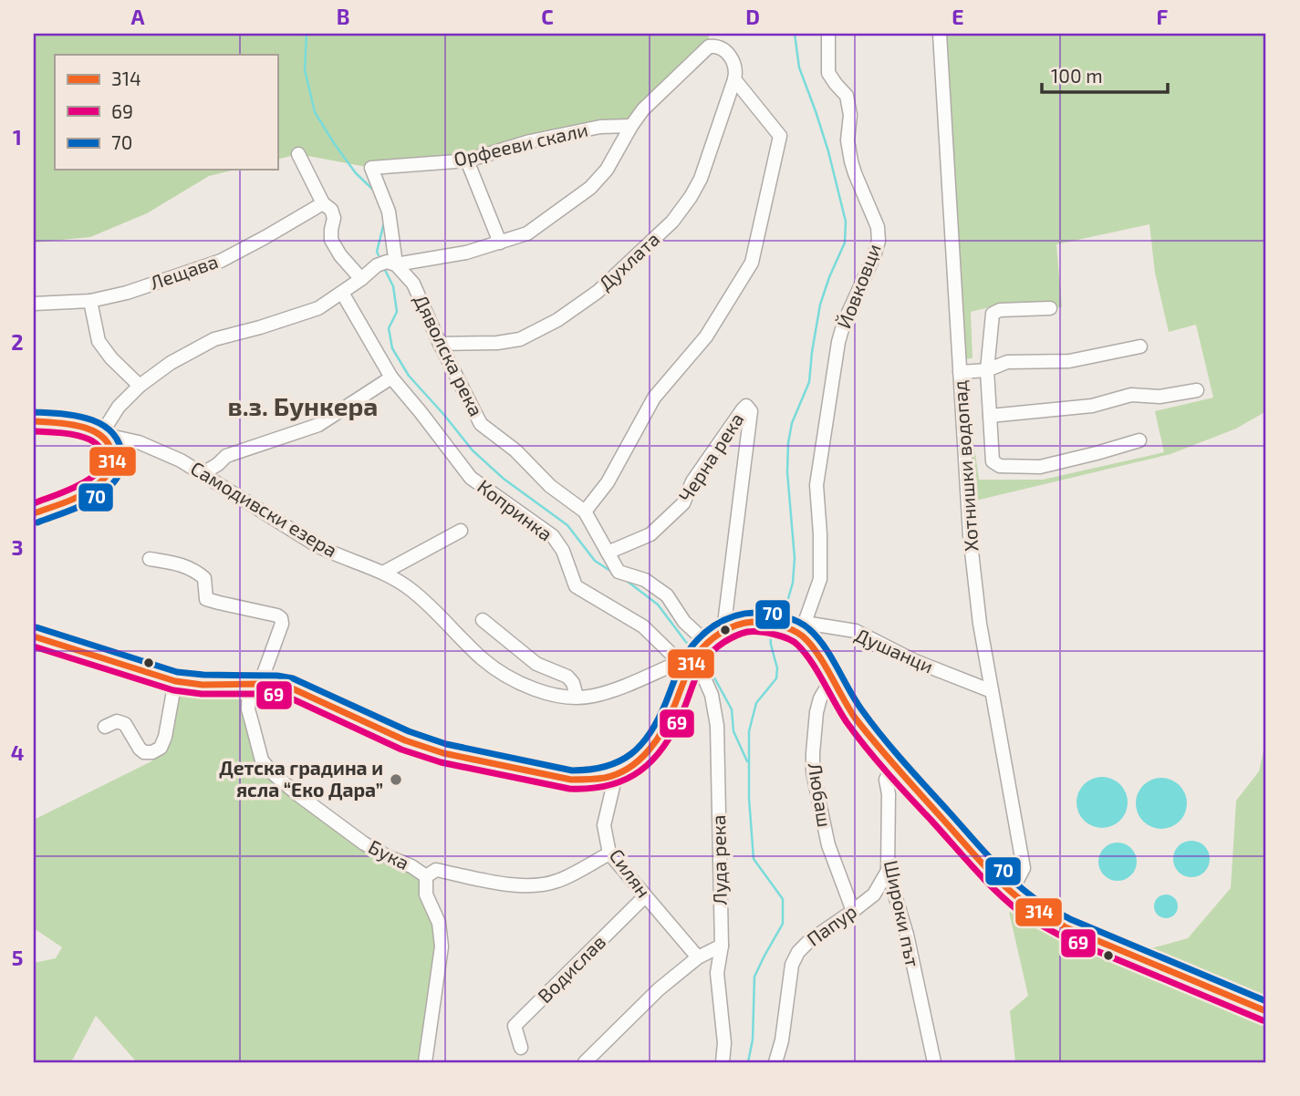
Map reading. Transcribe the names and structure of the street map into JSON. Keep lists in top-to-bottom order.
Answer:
{
  "streets": {
    "street": [
      "Орфееви скали",
      "Духлата",
      "Лещава",
      "Йовковци",
      "Дяволска река",
      "Черна река",
      "Хотнишки водопад",
      "Самодивски езера",
      "Копринка",
      "Душанци",
      "Любаш",
      "Бука",
      "Луда река",
      "Силян",
      "Широки път",
      "Папур",
      "Водислав"
    ]
  },
  "crossings": [
    ["Орфееви скали", "Дяволска река"],
    ["Духлата", "Дяволска река"],
    ["Йовковци", "Душанци"],
    ["Дяволска река", "Черна река"],
    ["Черна река", "Душанци"],
    ["Хотнишки водопад", "Душанци"],
    ["Самодивски езера", "Копринка"],
    ["Самодивски езера", "Луда река"],
    ["Копринка", "Луда река"],
    ["Любаш", "Папур"],
    ["Бука", "Силян"],
    ["Силян", "Водислав"],
    ["Широки път", "Папур"]
  ],
  "districts": ["в.з. Бункера"],
  "places": ["Детска градина и ясла “Еко Дара”"],
  "lines": ["transit line 70", "transit line 314", "transit line 69"],
  "legend": ["314", "69", "70"],
  "scale_bar": "100 m",
  "grid": {
    "columns": [
      "A",
      "B",
      "C",
      "D",
      "E",
      "F"
    ],
    "rows": [
      "1",
      "2",
      "3",
      "4",
      "5"
    ]
  }
}
